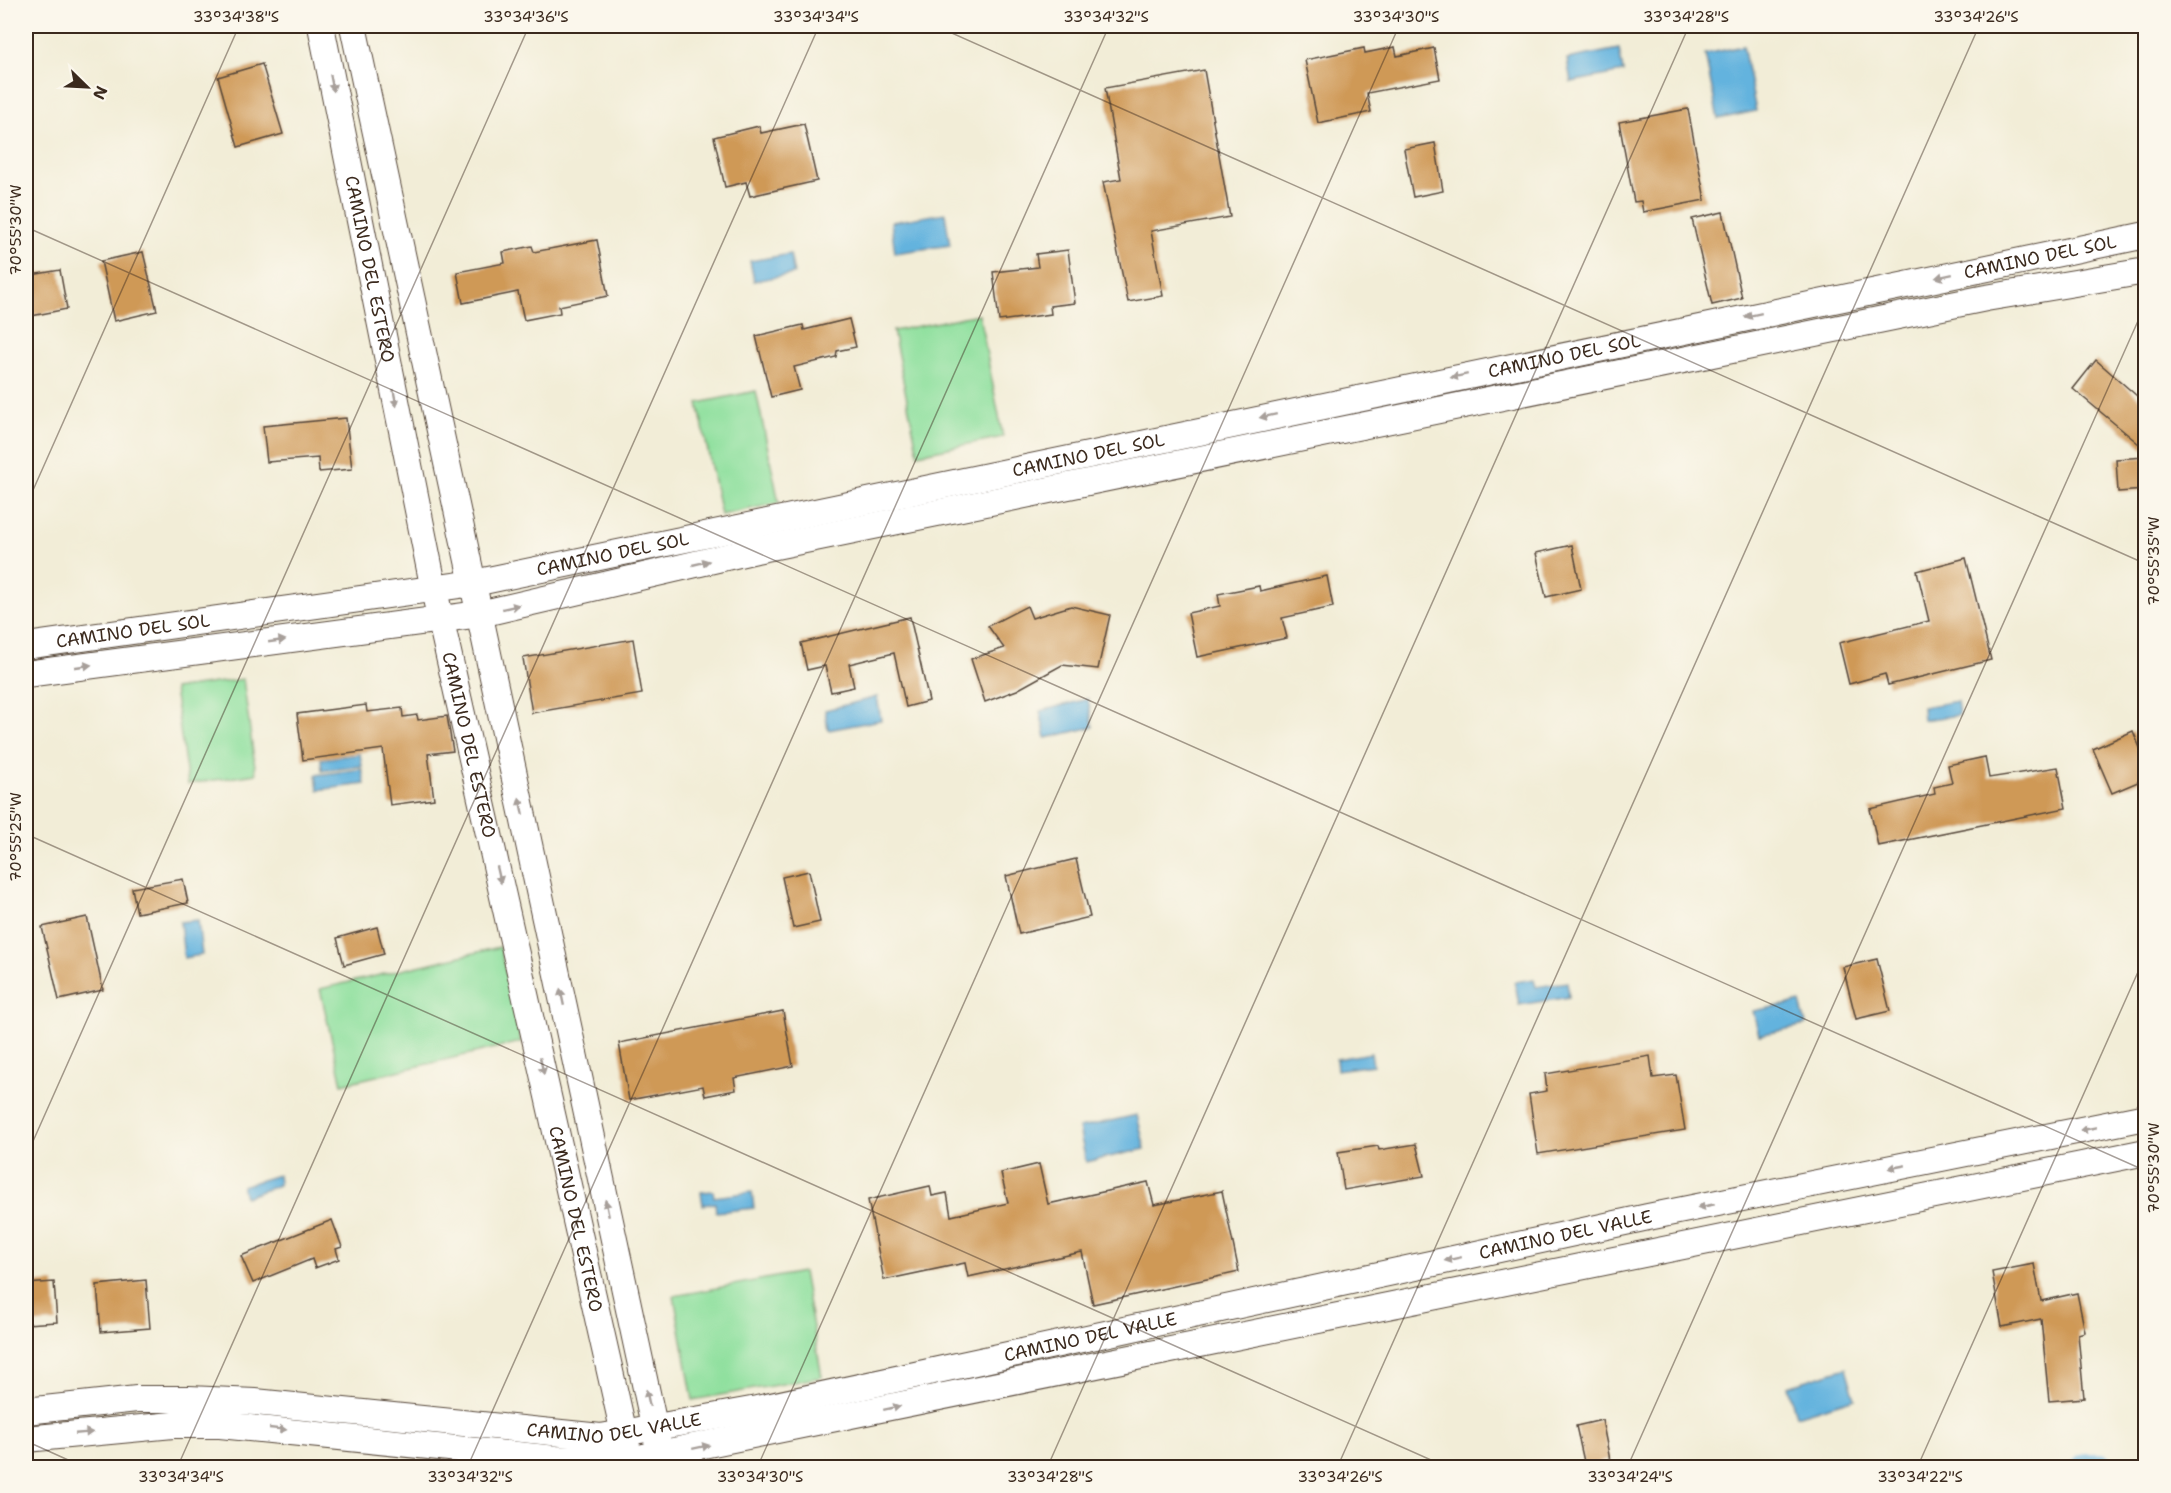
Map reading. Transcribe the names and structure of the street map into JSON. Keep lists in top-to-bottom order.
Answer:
{
  "streets": {
    "street": ["CAMINO DEL SOL", "CAMINO DEL ESTERO", "CAMINO DEL VALLE"]
  },
  "crossings": [
    ["CAMINO DEL SOL", "CAMINO DEL ESTERO"],
    ["CAMINO DEL ESTERO", "CAMINO DEL VALLE"]
  ],
  "north": "bottom right",
  "coordinates": [
    "33°34'38\"S",
    "33°34'36\"S",
    "33°34'34\"S",
    "33°34'32\"S",
    "33°34'30\"S",
    "33°34'28\"S",
    "33°34'26\"S",
    "70°55'30\"W",
    "70°55'35\"W",
    "70°55'25\"W",
    "33°34'24\"S",
    "33°34'22\"S"
  ]
}
